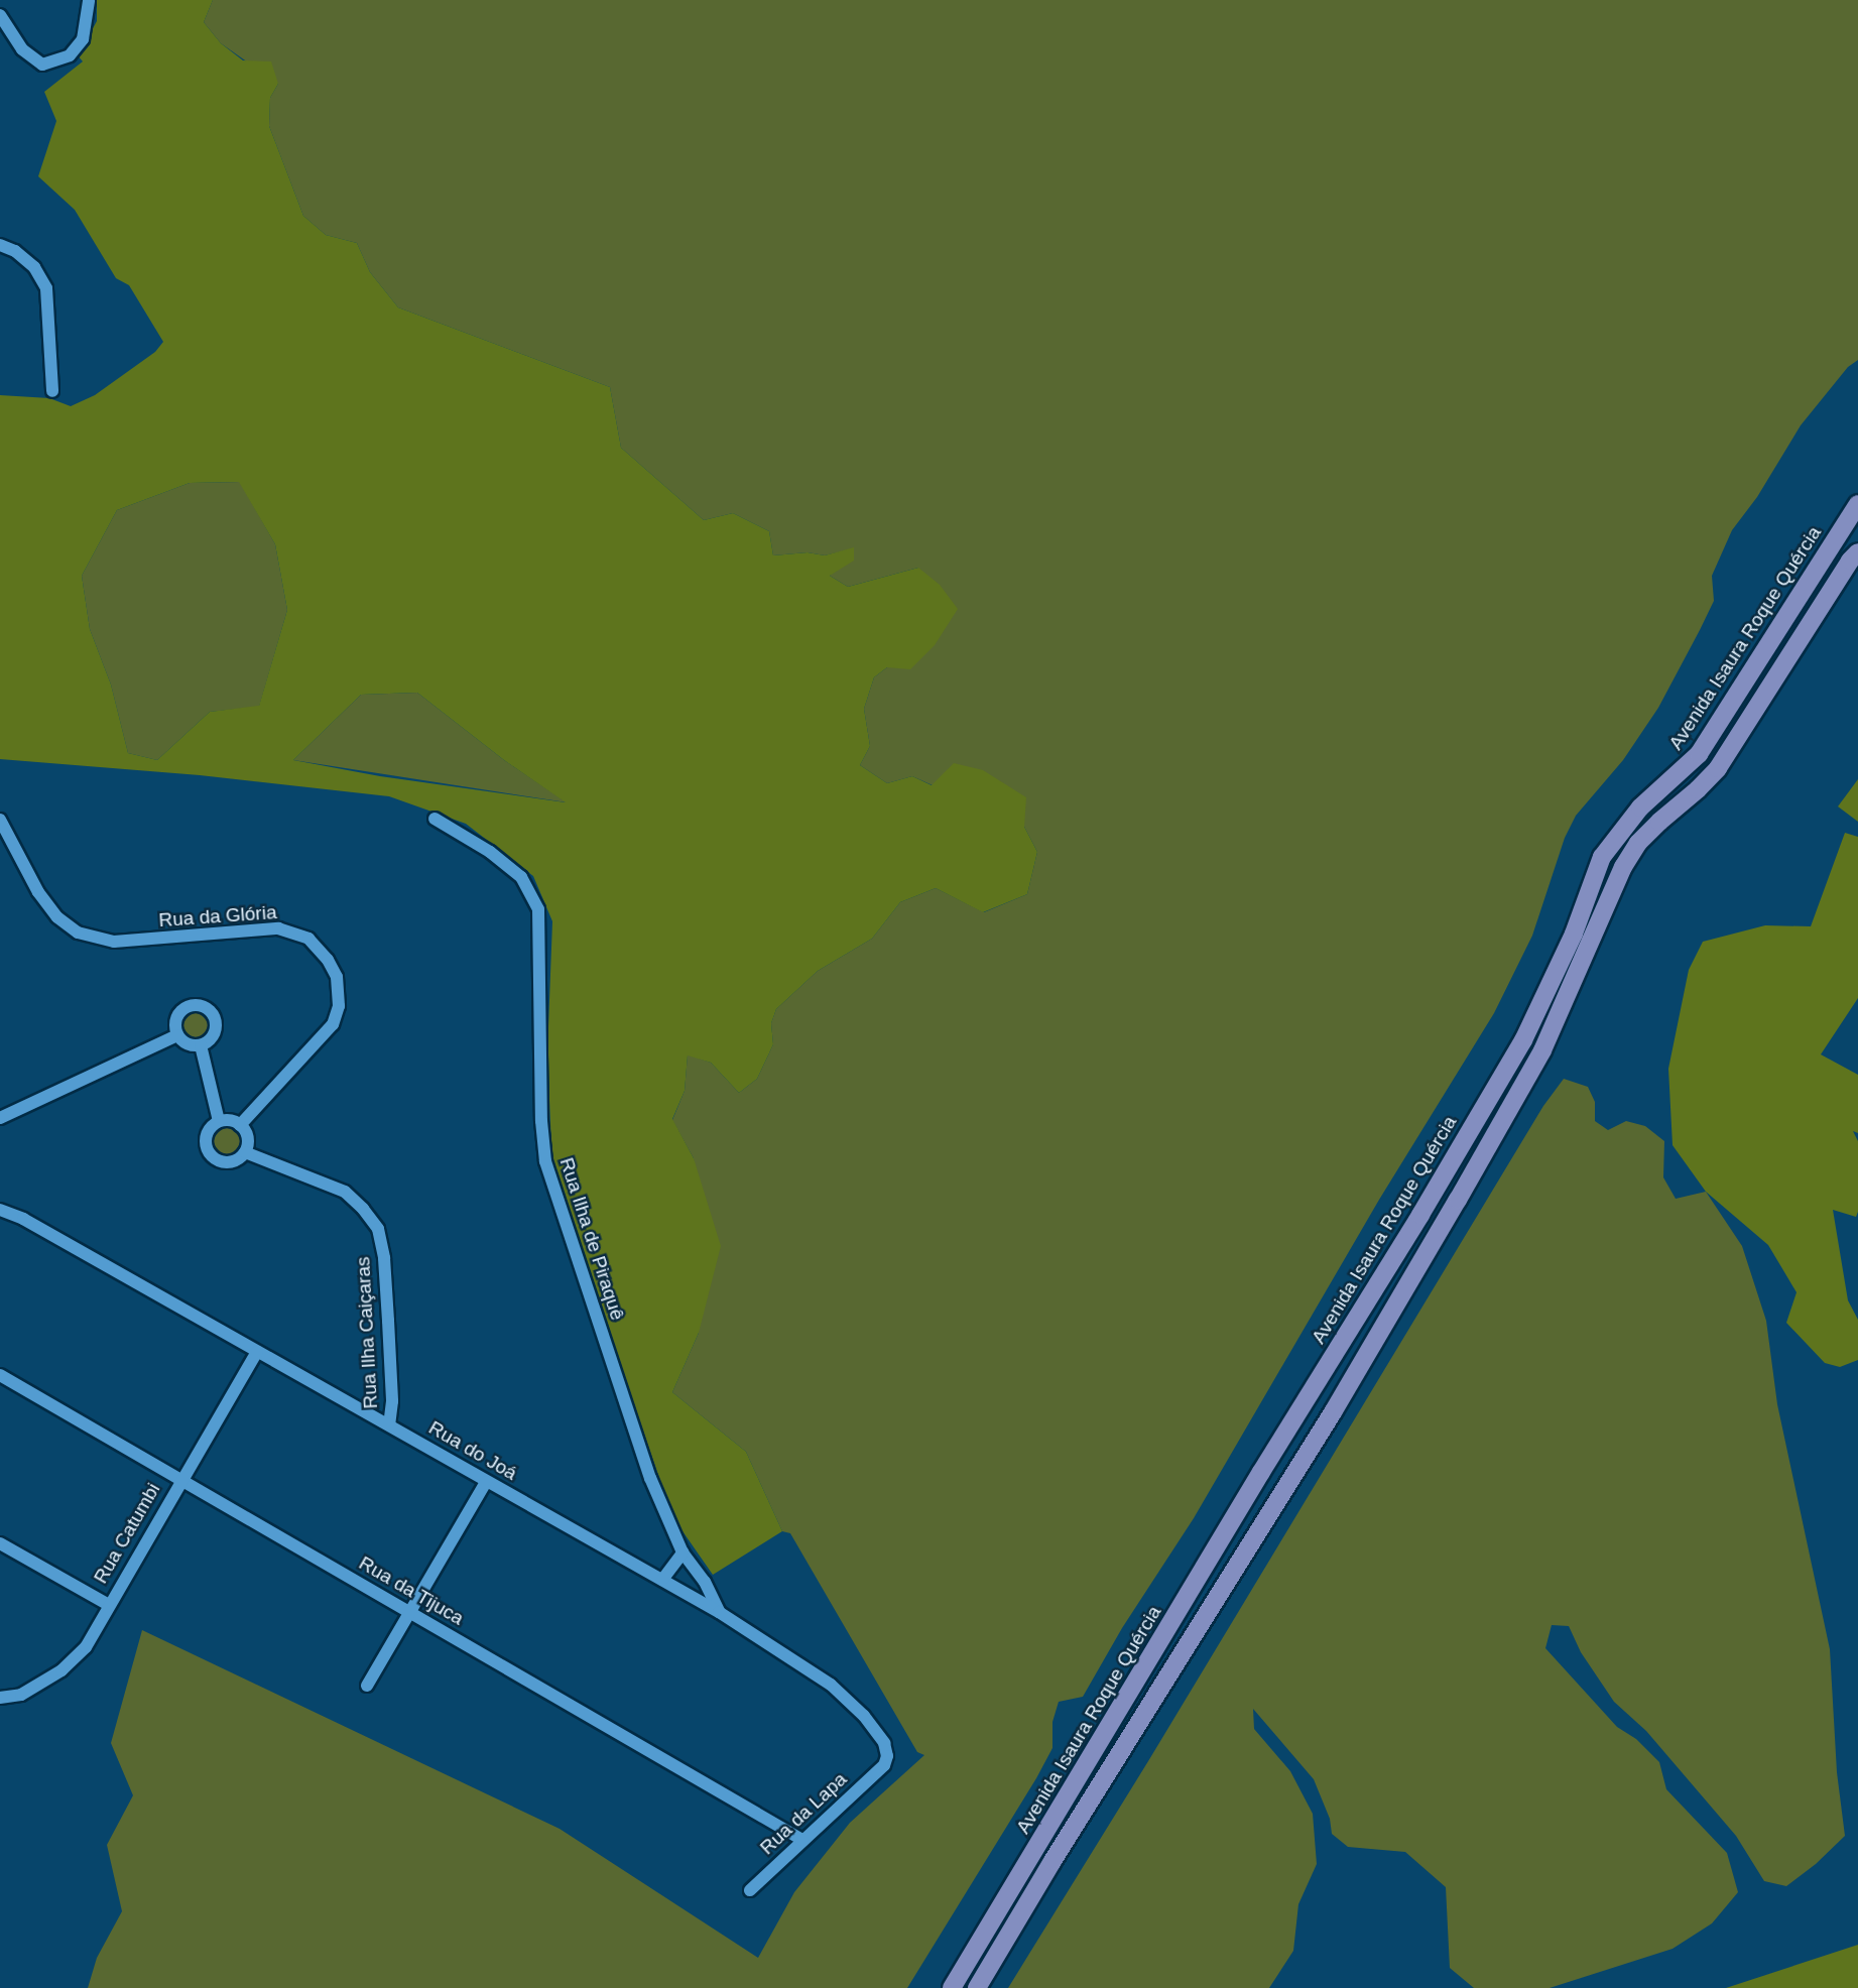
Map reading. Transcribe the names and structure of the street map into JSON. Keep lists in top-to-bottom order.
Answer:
{
  "streets": {
    "main road": ["Avenida Isaura Roque Quércia"],
    "street": [
      "Rua da Glória",
      "Rua Ilha de Piraquê",
      "Rua Ilha Caiçaras",
      "Rua do Joá",
      "Rua Catumbi",
      "Rua da Tijuca",
      "Rua da Lapa"
    ]
  },
  "crossings": [
    ["Rua da Glória", "Rua Ilha Caiçaras"],
    ["Rua Ilha de Piraquê", "Rua do Joá"],
    ["Rua Ilha Caiçaras", "Rua do Joá"],
    ["Rua do Joá", "Rua Catumbi"],
    ["Rua do Joá", "Rua da Lapa"],
    ["Rua Catumbi", "Rua da Tijuca"],
    ["Rua da Tijuca", "Rua da Lapa"]
  ]
}
